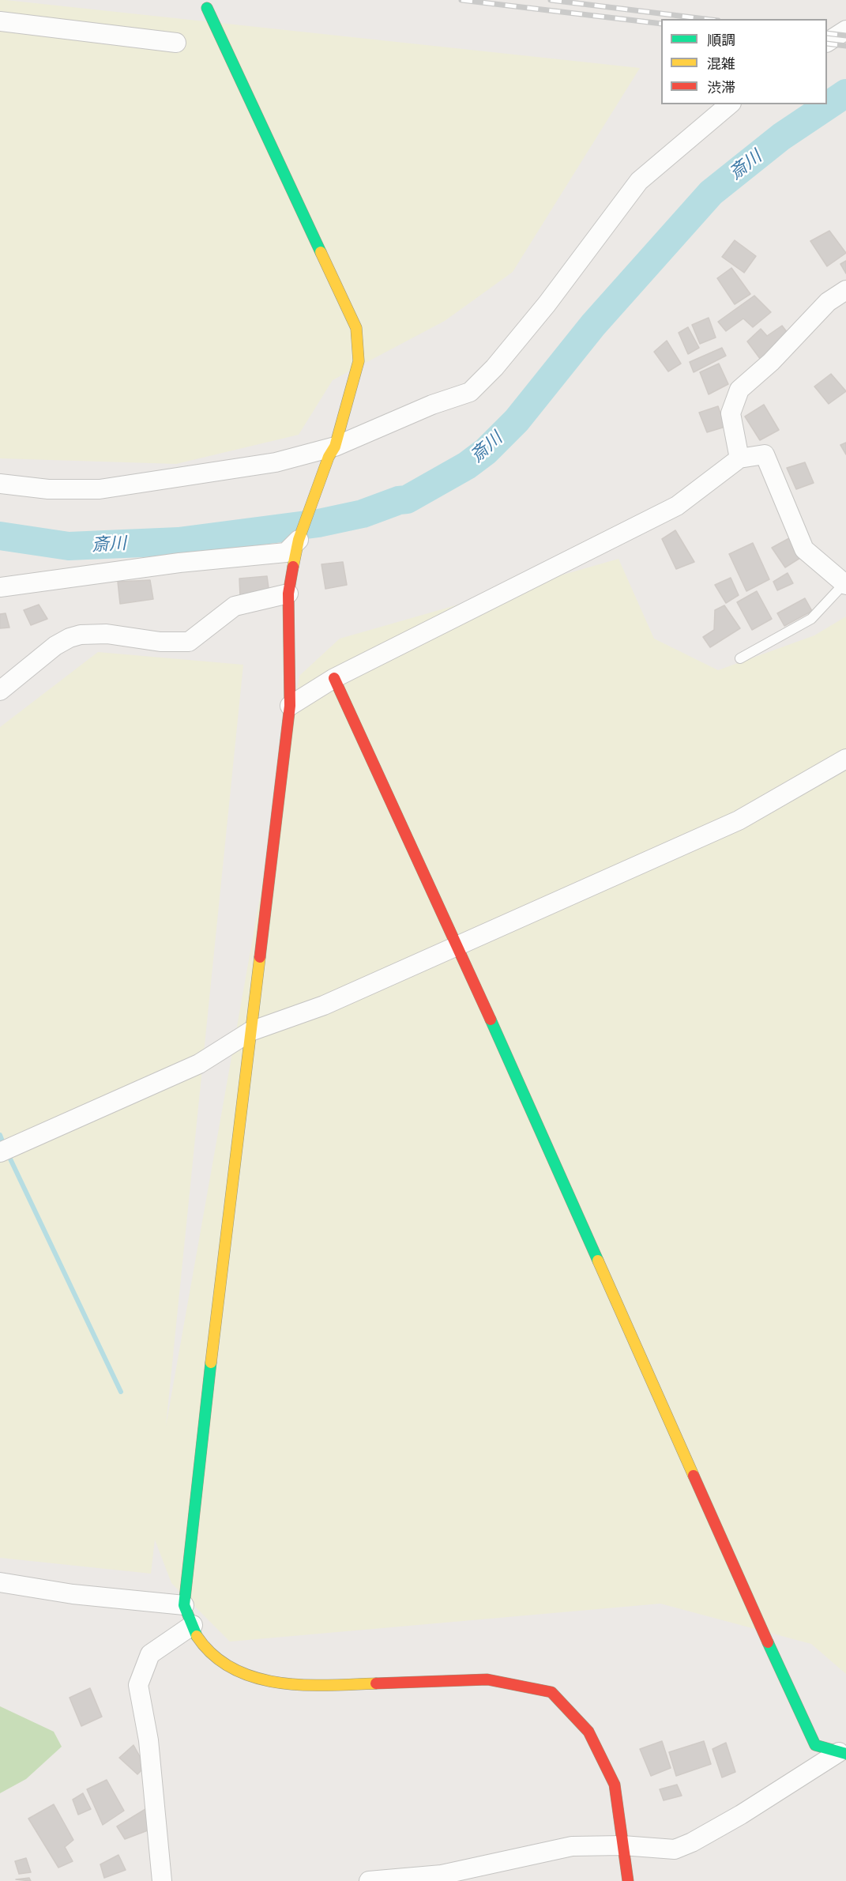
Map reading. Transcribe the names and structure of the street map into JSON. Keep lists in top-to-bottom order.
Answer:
{
  "water": ["斎川"],
  "legend": ["順調", "混雑", "渋滞"]
}
